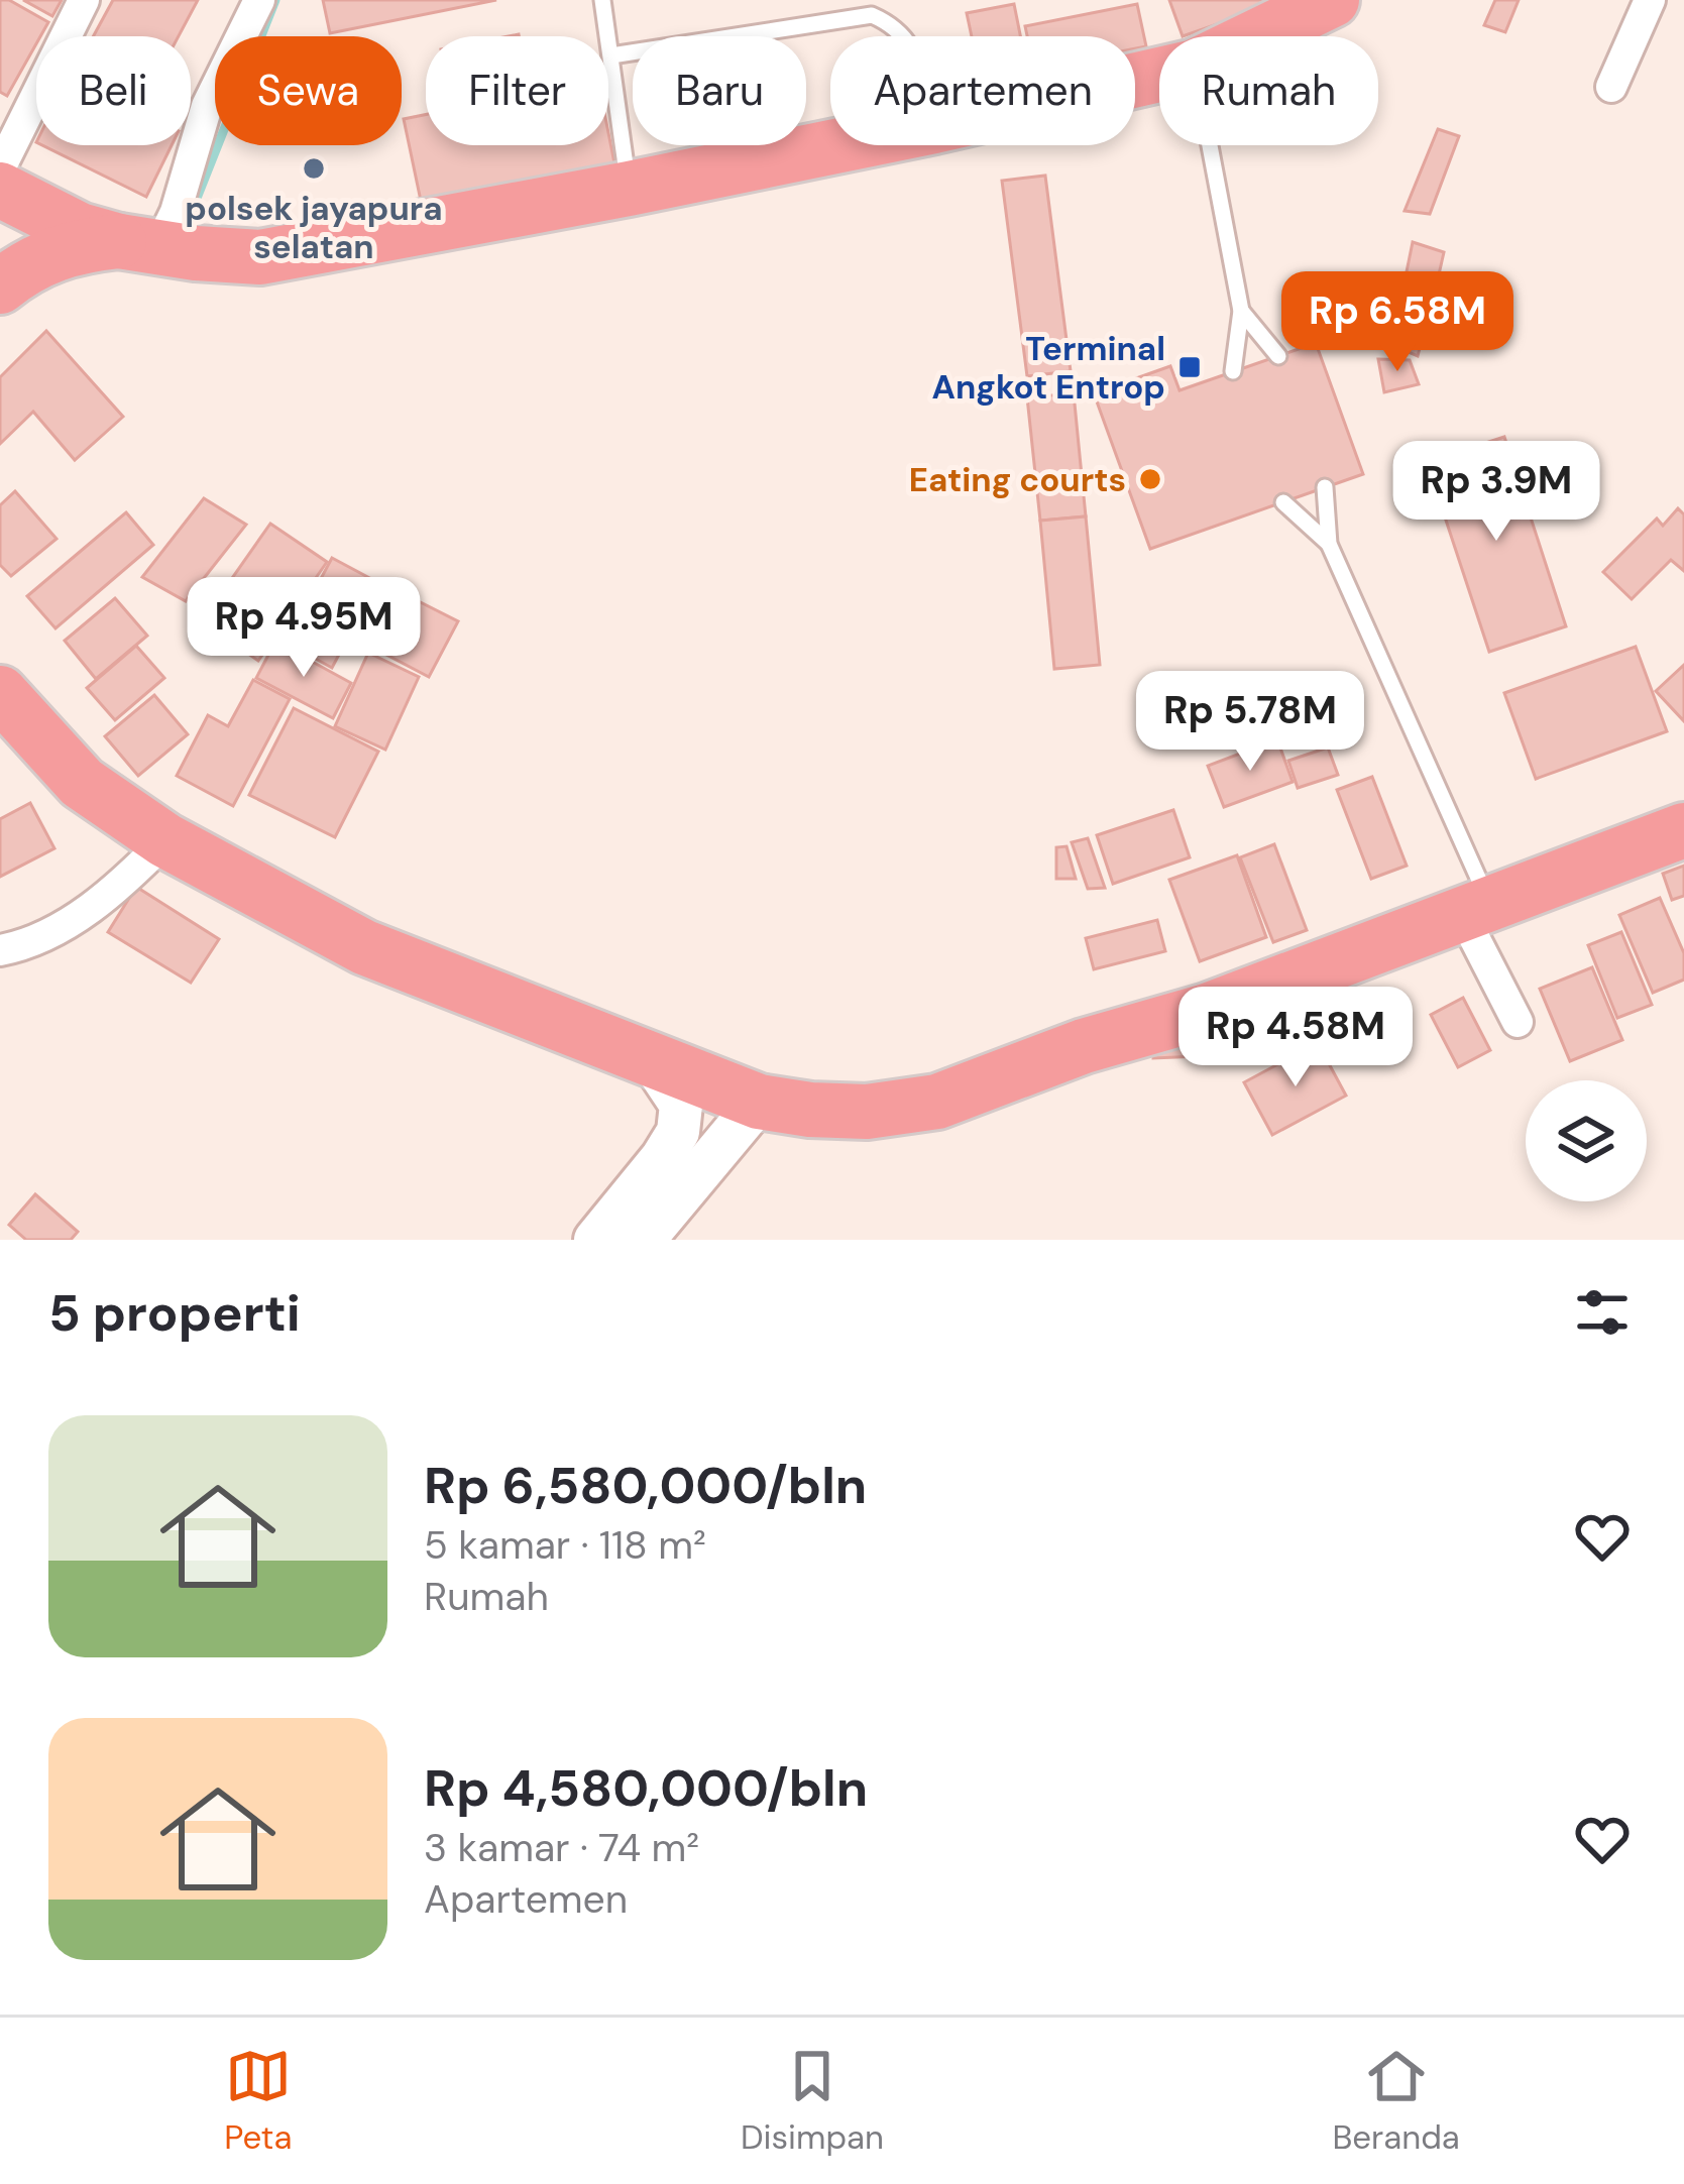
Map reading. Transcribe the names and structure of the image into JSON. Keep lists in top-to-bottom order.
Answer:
{
  "places": {
    "other": ["polsek jayapura selatan", "Eating courts"],
    "transit": ["Terminal Angkot Entrop"]
  },
  "page": {
    "chip": [
      "Beli",
      "Sewa",
      "Filter",
      "Baru",
      "Apartemen",
      "Rumah"
    ],
    "price": [
      "Rp 6.58M",
      "Rp 3.9M",
      "Rp 4.95M",
      "Rp 5.78M",
      "Rp 4.58M"
    ],
    "heading": "5 properti",
    "list": [
      {
        "name": "Rp 6,580,000/bln",
        "note": "5 kamar · 118 m² · Rumah"
      },
      {
        "name": "Rp 4,580,000/bln",
        "note": "3 kamar · 74 m² · Apartemen"
      }
    ],
    "tabs": ["Peta", "Disimpan", "Beranda"]
  }
}
